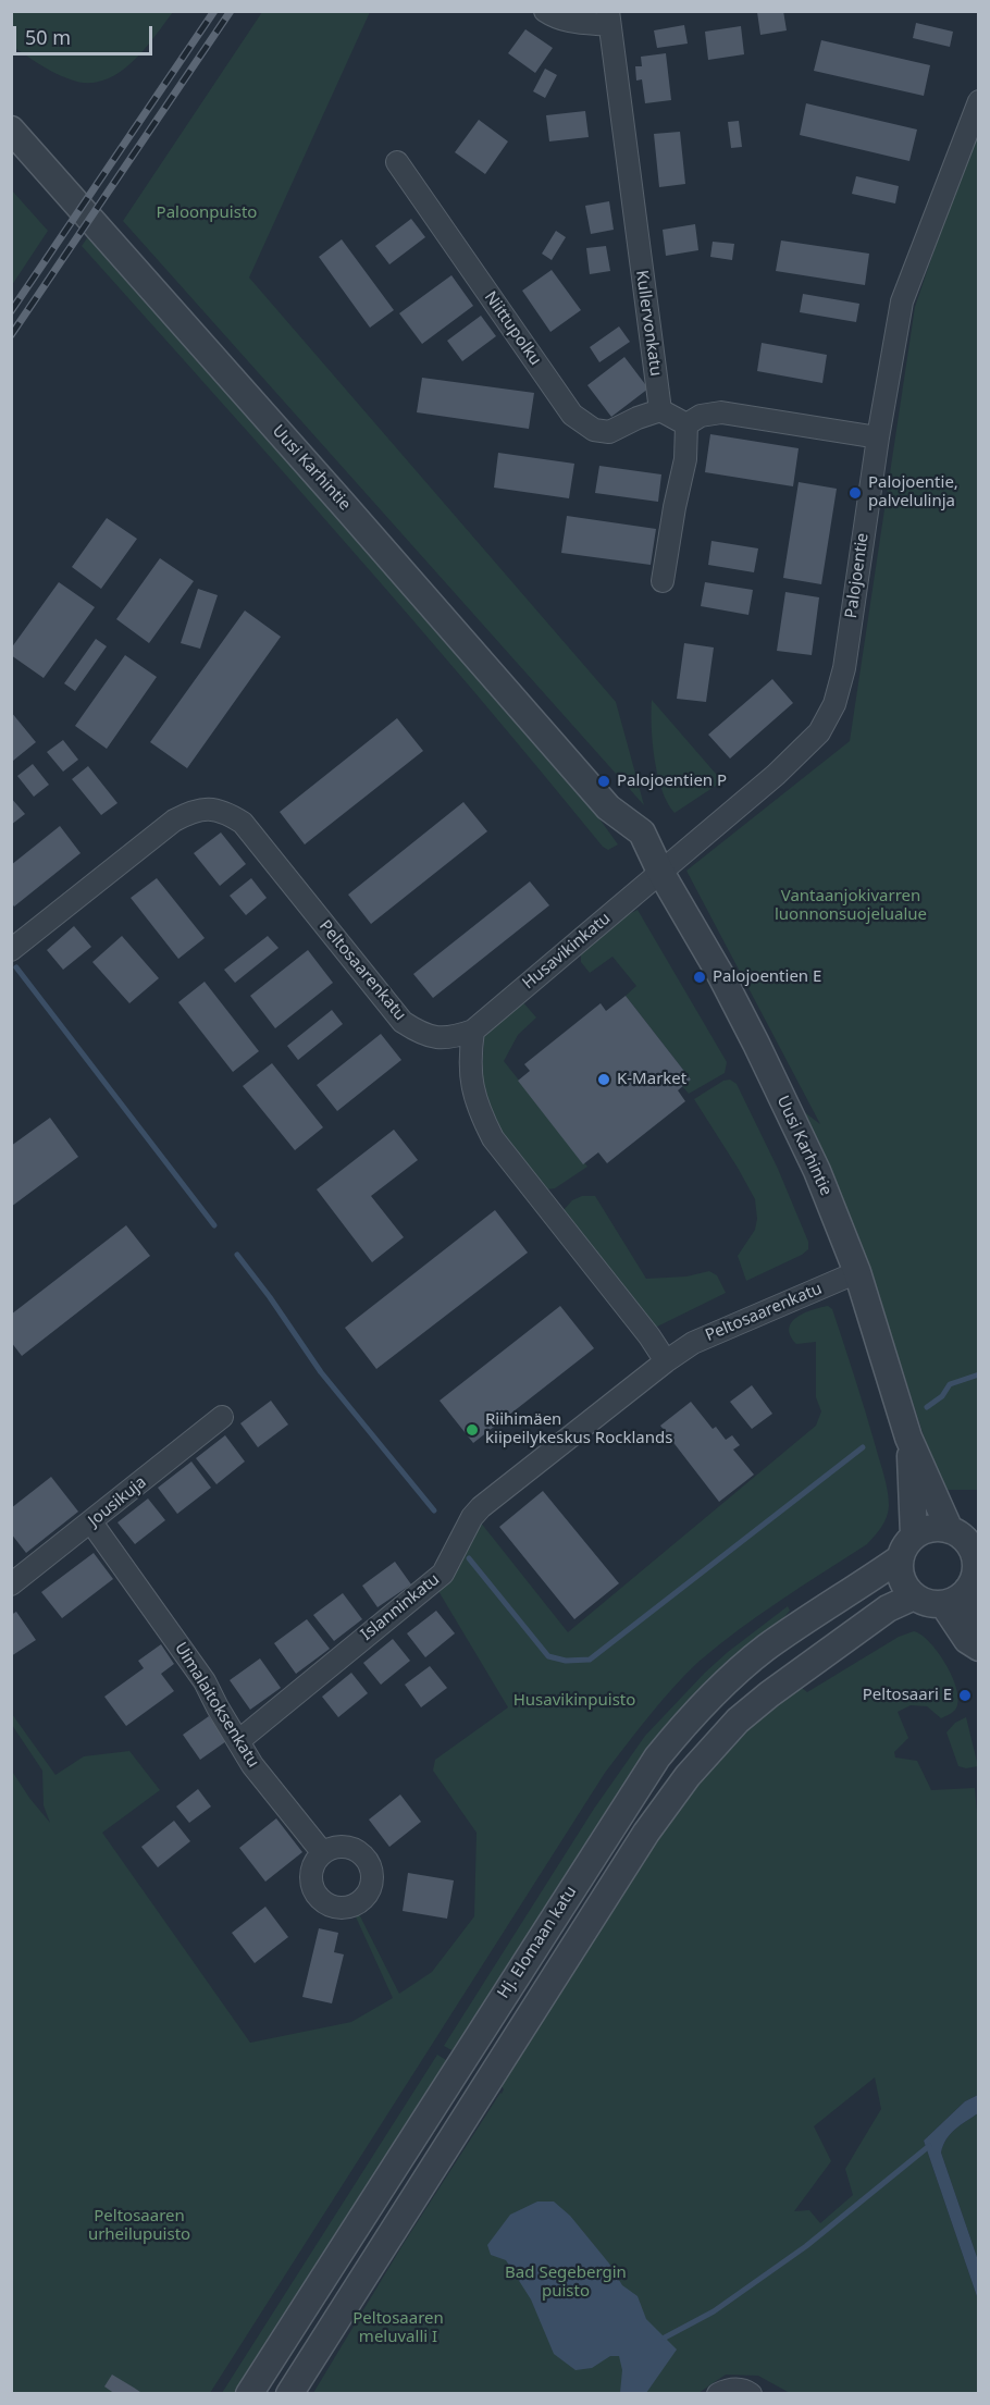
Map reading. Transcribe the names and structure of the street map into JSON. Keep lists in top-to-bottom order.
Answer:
{
  "streets": {
    "street": [
      "Kullervonkatu",
      "Niittupolku",
      "Uusi Karhintie",
      "Palojoentie",
      "Husavikinkatu",
      "Peltosaarenkatu",
      "Jousikuja",
      "Islanninkatu",
      "Uimalaitoksenkatu",
      "Hj. Elomaan katu"
    ]
  },
  "crossings": [
    ["Kullervonkatu", "Niittupolku"],
    ["Uusi Karhintie", "Palojoentie"],
    ["Uusi Karhintie", "Husavikinkatu"],
    ["Uusi Karhintie", "Peltosaarenkatu"],
    ["Uusi Karhintie", "Hj. Elomaan katu"],
    ["Palojoentie", "Husavikinkatu"],
    ["Husavikinkatu", "Peltosaarenkatu"],
    ["Peltosaarenkatu", "Islanninkatu"],
    ["Jousikuja", "Uimalaitoksenkatu"],
    ["Islanninkatu", "Uimalaitoksenkatu"]
  ],
  "parks": [
    "Paloonpuisto",
    "Vantaanjokivarren luonnonsuojelualue",
    "Husavikinpuisto",
    "Peltosaaren urheilupuisto",
    "Bad Segebergin puisto",
    "Peltosaaren meluvalli I"
  ],
  "places": [
    "Palojoentie, palvelulinja",
    "Palojoentien P",
    "Palojoentien E",
    "K-Market",
    "Riihimäen kiipeilykeskus Rocklands",
    "Peltosaari E"
  ],
  "scale_bar": "50 m"
}
